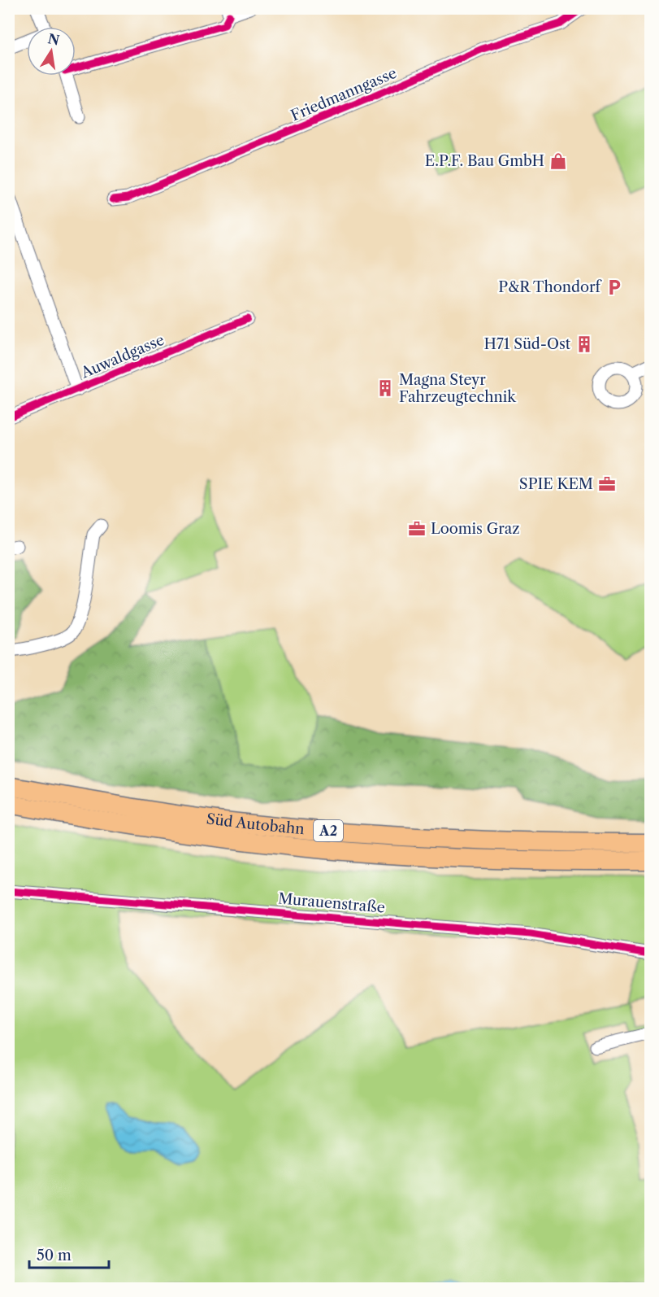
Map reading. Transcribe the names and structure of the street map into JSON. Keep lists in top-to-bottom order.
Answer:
{
  "streets": {
    "highway": ["Süd Autobahn", "A2"],
    "street": ["Friedmanngasse", "Auwaldgasse", "Murauenstraße"]
  },
  "places": {
    "shop": ["E.P.F. Bau GmbH"],
    "parking": ["P&R Thondorf"],
    "building": ["H71 Süd-Ost", "Magna Steyr Fahrzeugtechnik"],
    "office": ["SPIE KEM", "Loomis Graz"]
  },
  "scale_bar": "50 m",
  "north": "top"
}
